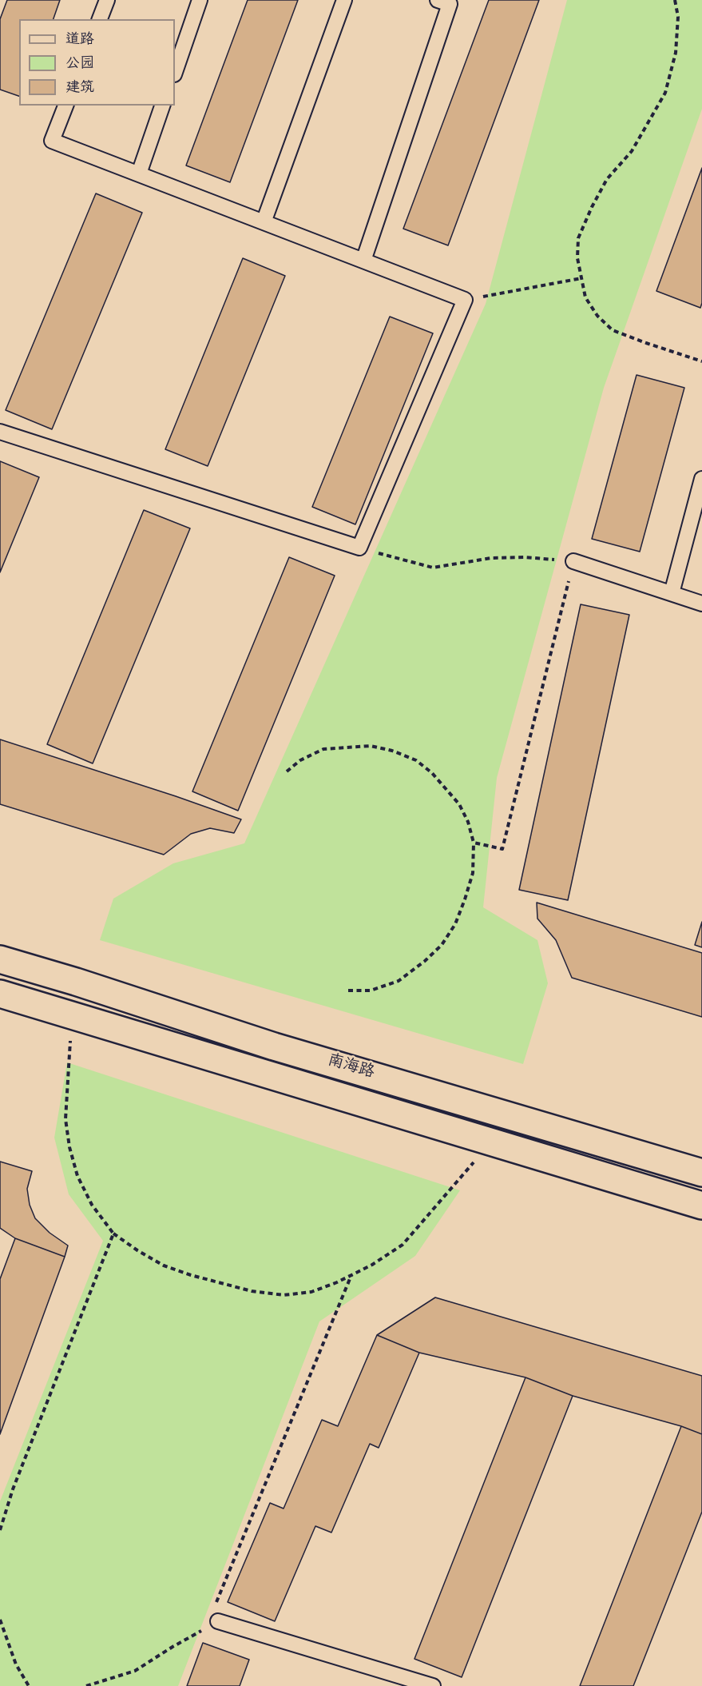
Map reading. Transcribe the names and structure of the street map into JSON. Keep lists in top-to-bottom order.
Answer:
{
  "streets": {
    "main road": ["南海路"]
  },
  "legend": ["道路", "公园", "建筑"]
}
